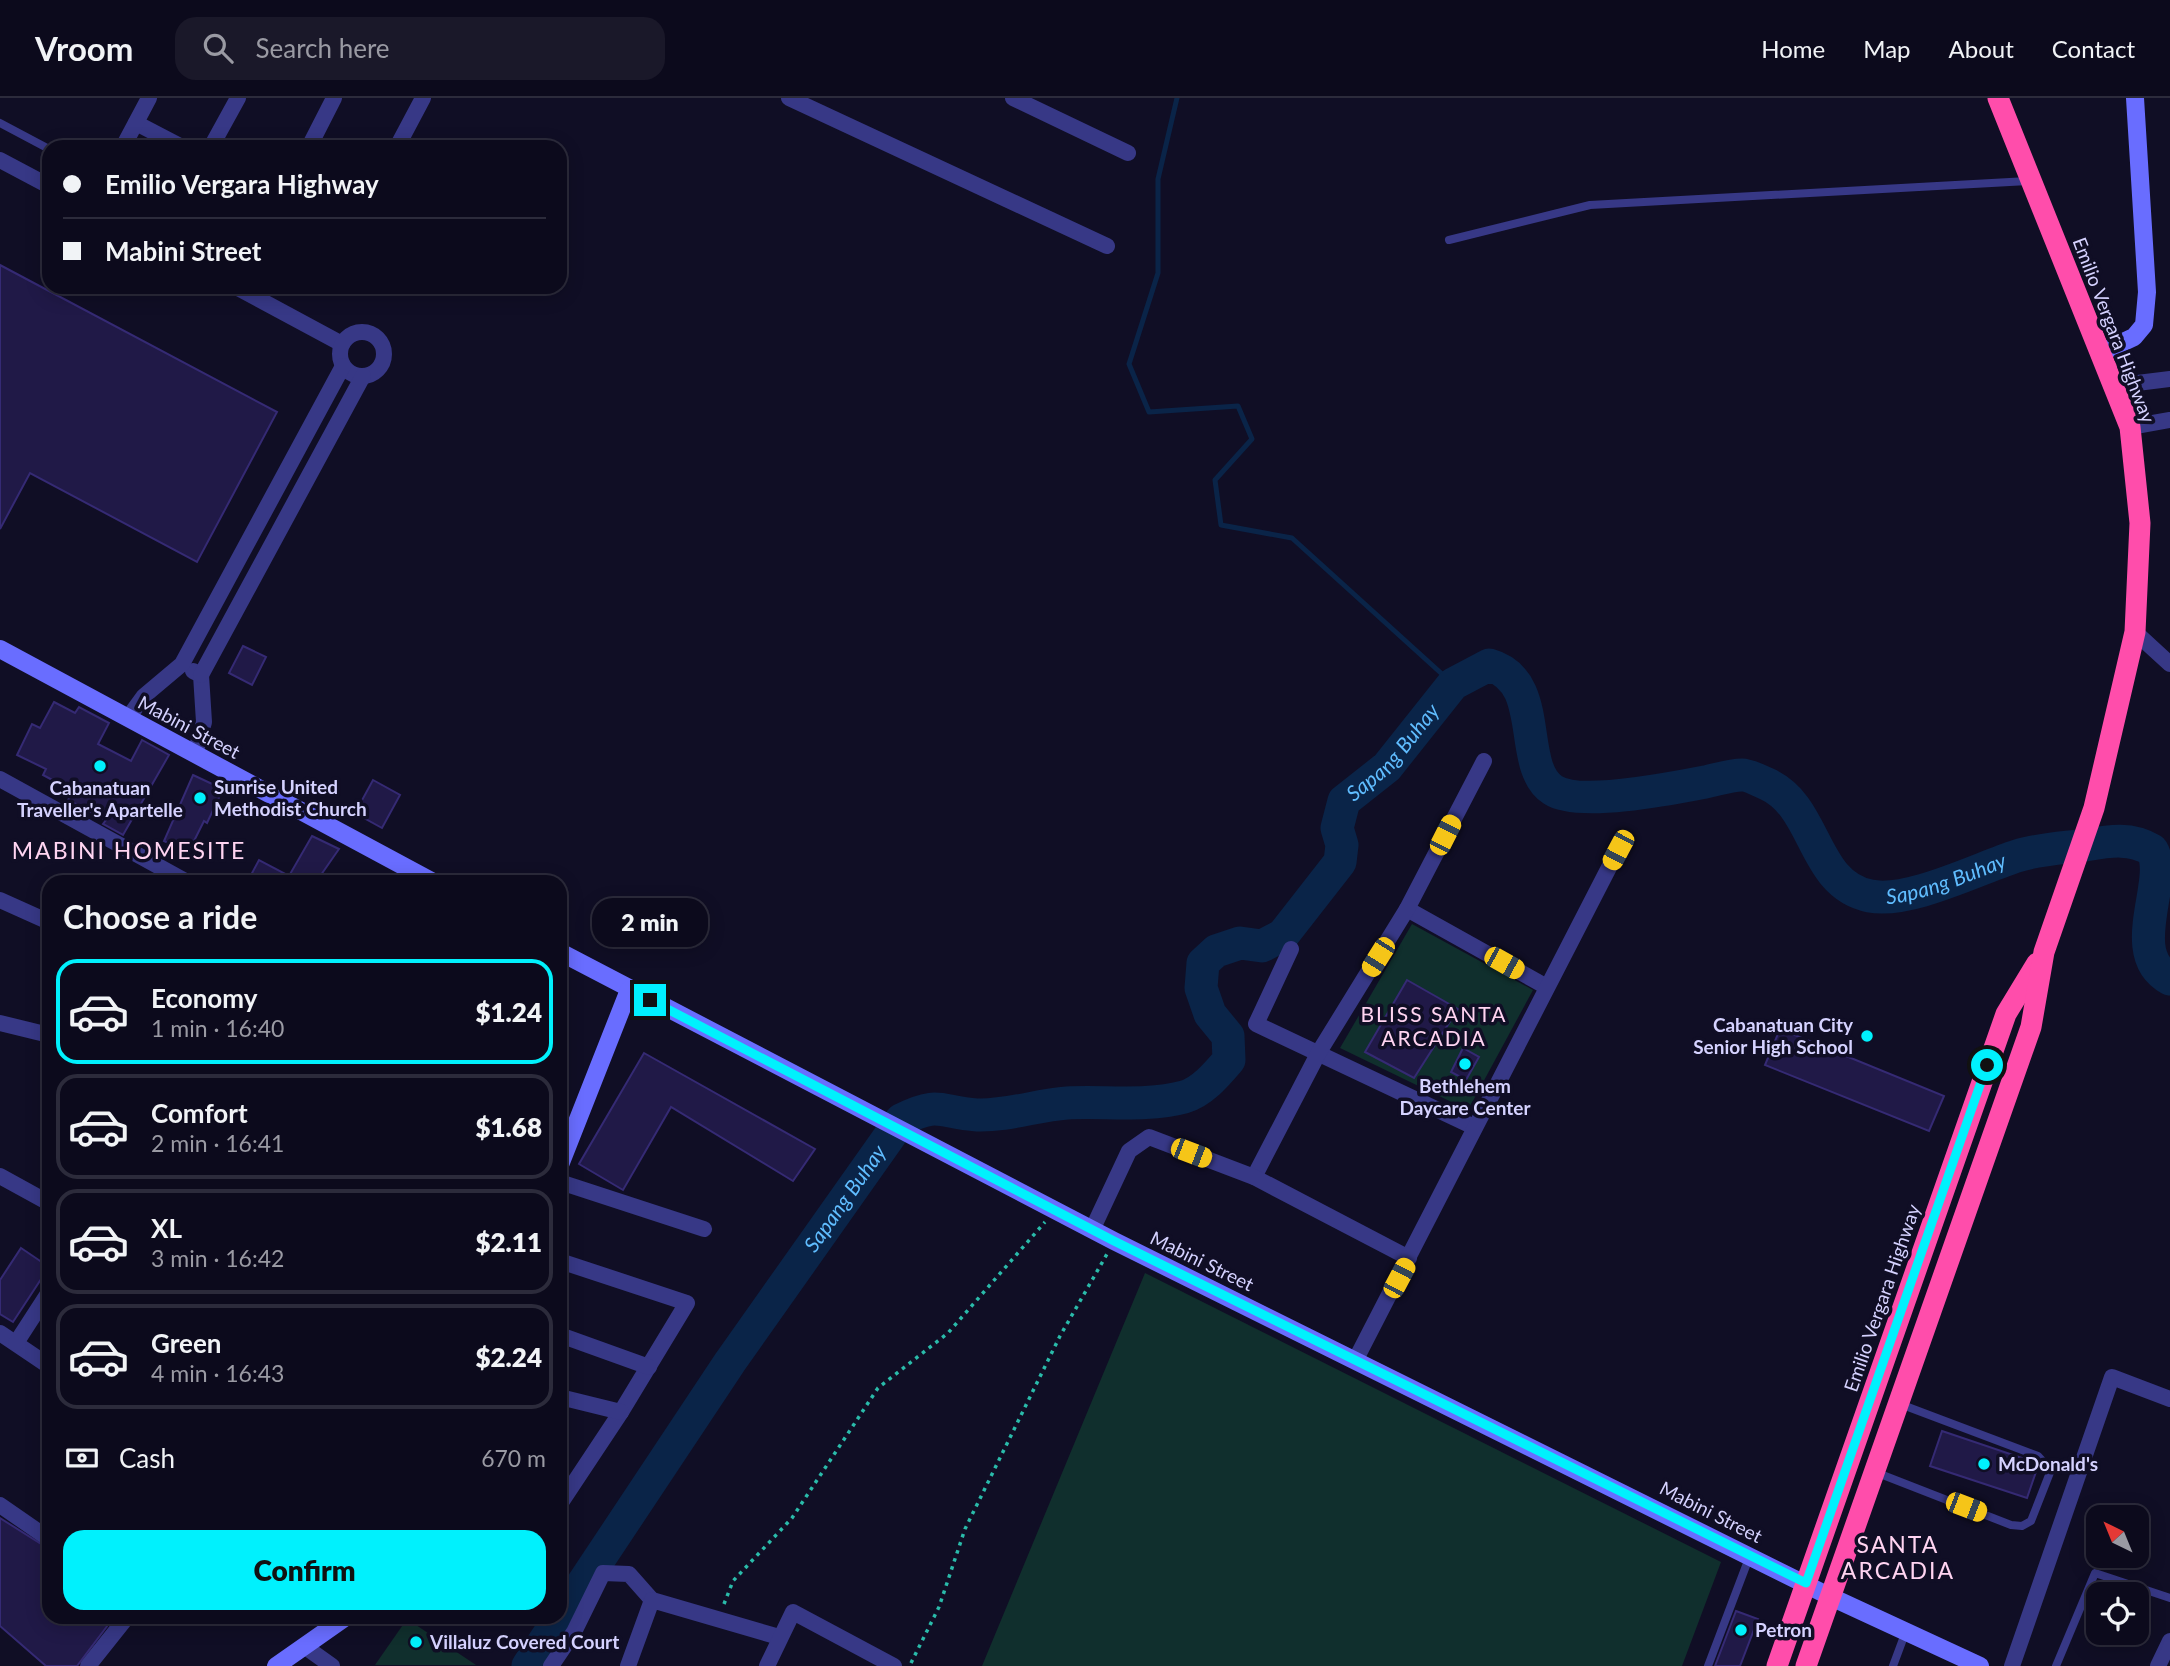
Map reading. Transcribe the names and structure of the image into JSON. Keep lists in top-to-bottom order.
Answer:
{
  "streets": {
    "highway": ["Emilio Vergara Highway"],
    "main road": ["Mabini Street"]
  },
  "crossings": [
    ["Emilio Vergara Highway", "Mabini Street"]
  ],
  "districts": ["MABINI HOMESITE", "BLISS SANTA ARCADIA", "SANTA ARCADIA"],
  "water": ["Sapang Buhay"],
  "places": [
    "Cabanatuan Traveller's Apartelle",
    "Sunrise United Methodist Church",
    "Cabanatuan City Senior High School",
    "Bethlehem Daycare Center",
    "McDonald's",
    "Petron",
    "Villaluz Covered Court"
  ],
  "north": "top left",
  "page": {
    "header": "Vroom",
    "search": "Search here",
    "nav": [
      "Home",
      "Map",
      "About",
      "Contact"
    ],
    "banner": ["Emilio Vergara Highway", "Mabini Street"],
    "heading": "Choose a ride",
    "bubble": "2 min",
    "list": [
      {
        "name": "Economy",
        "note": "1 min · 16:40",
        "value": "$1.24"
      },
      {
        "name": "Comfort",
        "note": "2 min · 16:41",
        "value": "$1.68"
      },
      {
        "name": "XL",
        "note": "3 min · 16:42",
        "value": "$2.11"
      },
      {
        "name": "Green",
        "note": "4 min · 16:43",
        "value": "$2.24"
      }
    ],
    "pay": ["Cash", "670 m"],
    "buttons": "Confirm"
  }
}
